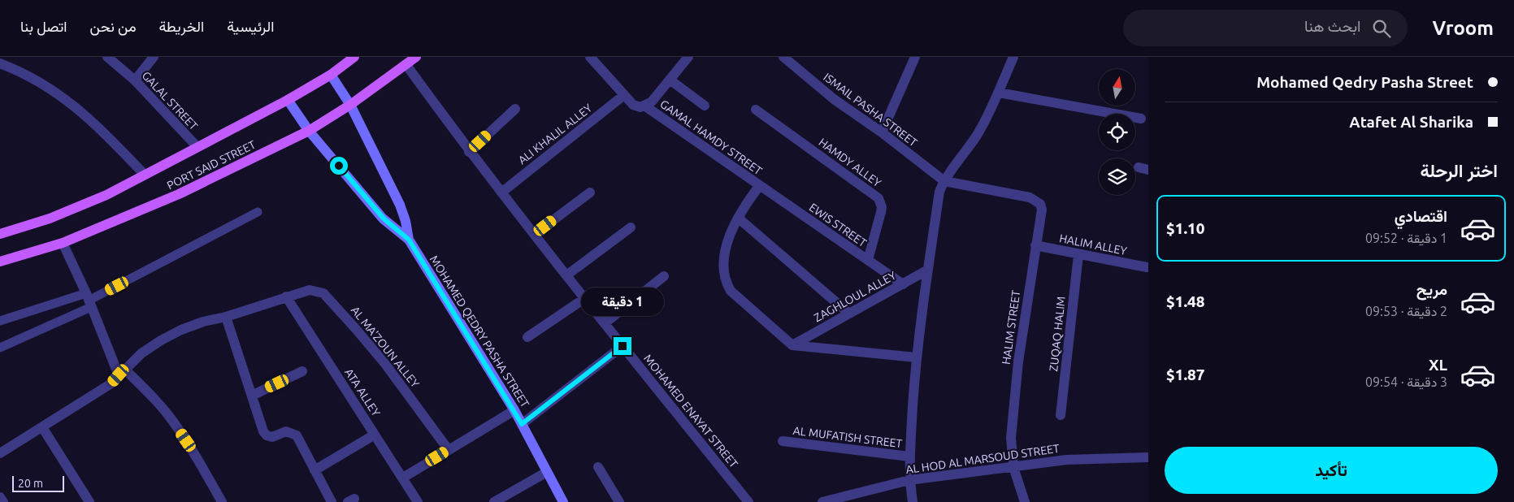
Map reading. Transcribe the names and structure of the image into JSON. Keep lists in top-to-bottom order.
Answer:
{
  "streets": {
    "main road": ["PORT SAID STREET"],
    "street": [
      "GALAL STREET",
      "ISMAIL PASHA STREET",
      "ALI KHALIL ALLEY",
      "GAMAL HAMDY STREET",
      "HAMDY ALLEY",
      "EWIS STREET",
      "HALIM ALLEY",
      "ZAGHLOUL ALLEY",
      "HALIM STREET",
      "MOHAMED QEDRY PASHA STREET",
      "ZUQAQ HALIM",
      "AL MA'ZOUN ALLEY",
      "ATA ALLEY",
      "MOHAMED ENAYAT STREET",
      "AL MUFATISH STREET",
      "AL HOD AL MARSOUD STREET"
    ]
  },
  "crossings": [
    ["GALAL STREET", "PORT SAID STREET"],
    ["ISMAIL PASHA STREET", "HALIM STREET"],
    ["ALI KHALIL ALLEY", "GAMAL HAMDY STREET"],
    ["ALI KHALIL ALLEY", "MOHAMED ENAYAT STREET"],
    ["GAMAL HAMDY STREET", "EWIS STREET"],
    ["GAMAL HAMDY STREET", "ZAGHLOUL ALLEY"],
    ["HAMDY ALLEY", "EWIS STREET"],
    ["PORT SAID STREET", "MOHAMED QEDRY PASHA STREET"],
    ["PORT SAID STREET", "MOHAMED ENAYAT STREET"],
    ["EWIS STREET", "ZAGHLOUL ALLEY"],
    ["HALIM ALLEY", "HALIM STREET"],
    ["HALIM ALLEY", "ZUQAQ HALIM"],
    ["HALIM STREET", "AL HOD AL MARSOUD STREET"],
    ["AL MA'ZOUN ALLEY", "ATA ALLEY"]
  ],
  "scale_bar": "20 m",
  "north": "top",
  "page": {
    "header": "Vroom",
    "search": "ابحث هنا",
    "nav": [
      "الرئيسية",
      "الخريطة",
      "من نحن",
      "اتصل بنا"
    ],
    "banner": ["Mohamed Qedry Pasha Street", "Atafet Al Sharika"],
    "heading": "اختر الرحلة",
    "list": [
      {
        "name": "اقتصادي",
        "note": "1 دقيقة · 09:52",
        "value": "$1.10"
      },
      {
        "name": "مريح",
        "note": "2 دقيقة · 09:53",
        "value": "$1.48"
      },
      {
        "name": "XL",
        "note": "3 دقيقة · 09:54",
        "value": "$1.87"
      }
    ],
    "bubble": "1 دقيقة",
    "buttons": "تأكيد",
    "scale": "20 m"
  }
}
